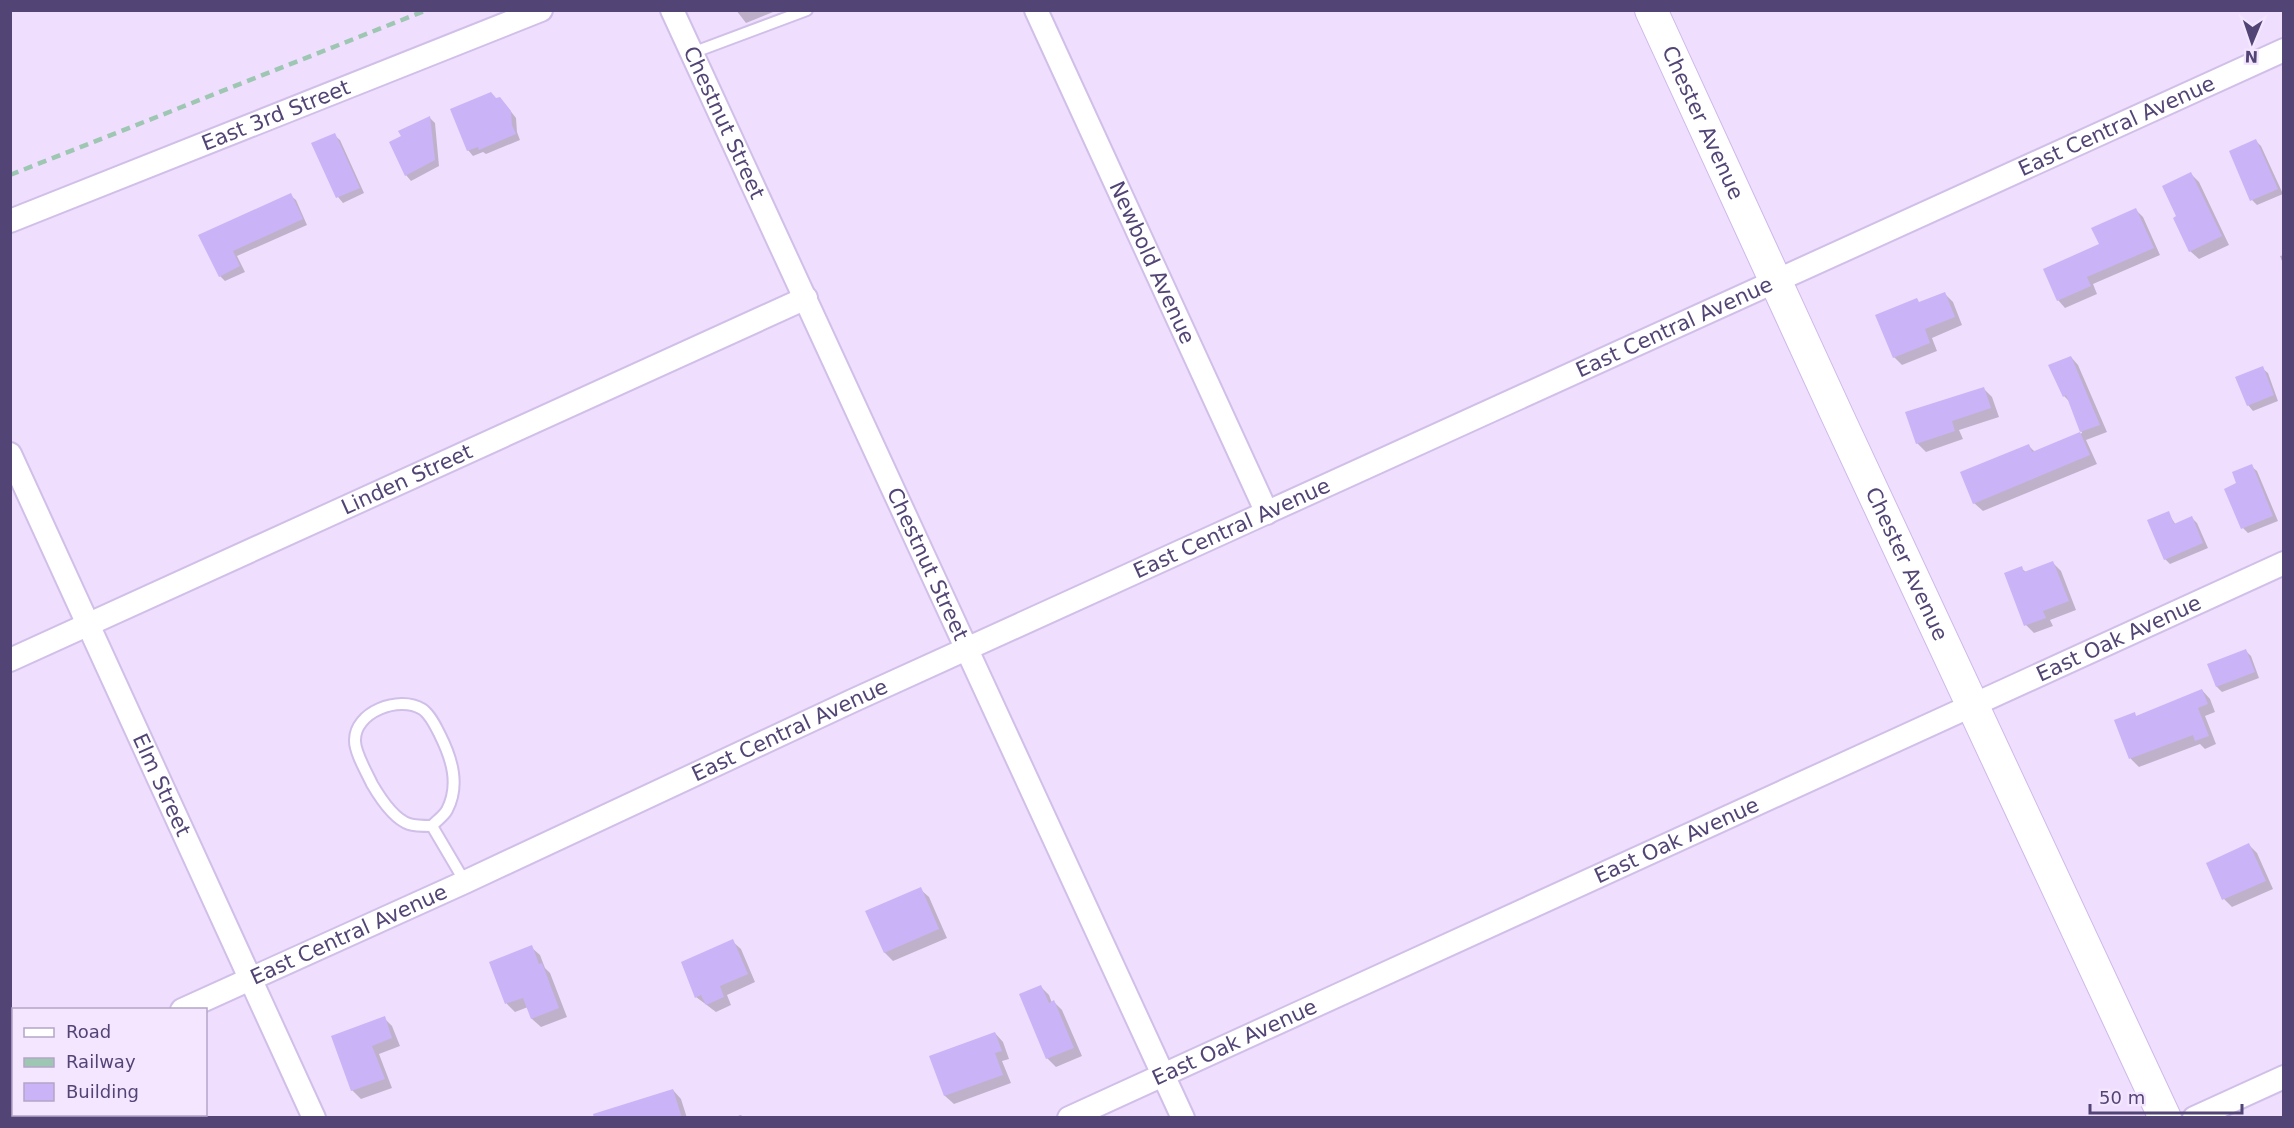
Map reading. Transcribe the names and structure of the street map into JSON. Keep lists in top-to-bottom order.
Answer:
{
  "streets": {
    "main road": ["Chester Avenue"],
    "street": [
      "East 3rd Street",
      "Chestnut Street",
      "East Central Avenue",
      "Newbold Avenue",
      "Linden Street",
      "East Oak Avenue",
      "Elm Street"
    ]
  },
  "crossings": [
    ["Chestnut Street", "East Central Avenue"],
    ["Chestnut Street", "Linden Street"],
    ["Chestnut Street", "East Oak Avenue"],
    ["Chester Avenue", "East Central Avenue"],
    ["Chester Avenue", "East Oak Avenue"],
    ["East Central Avenue", "Newbold Avenue"],
    ["East Central Avenue", "Elm Street"],
    ["Linden Street", "Elm Street"]
  ],
  "legend": ["Road", "Railway", "Building"],
  "scale_bar": "50 m",
  "north": "bottom"
}
